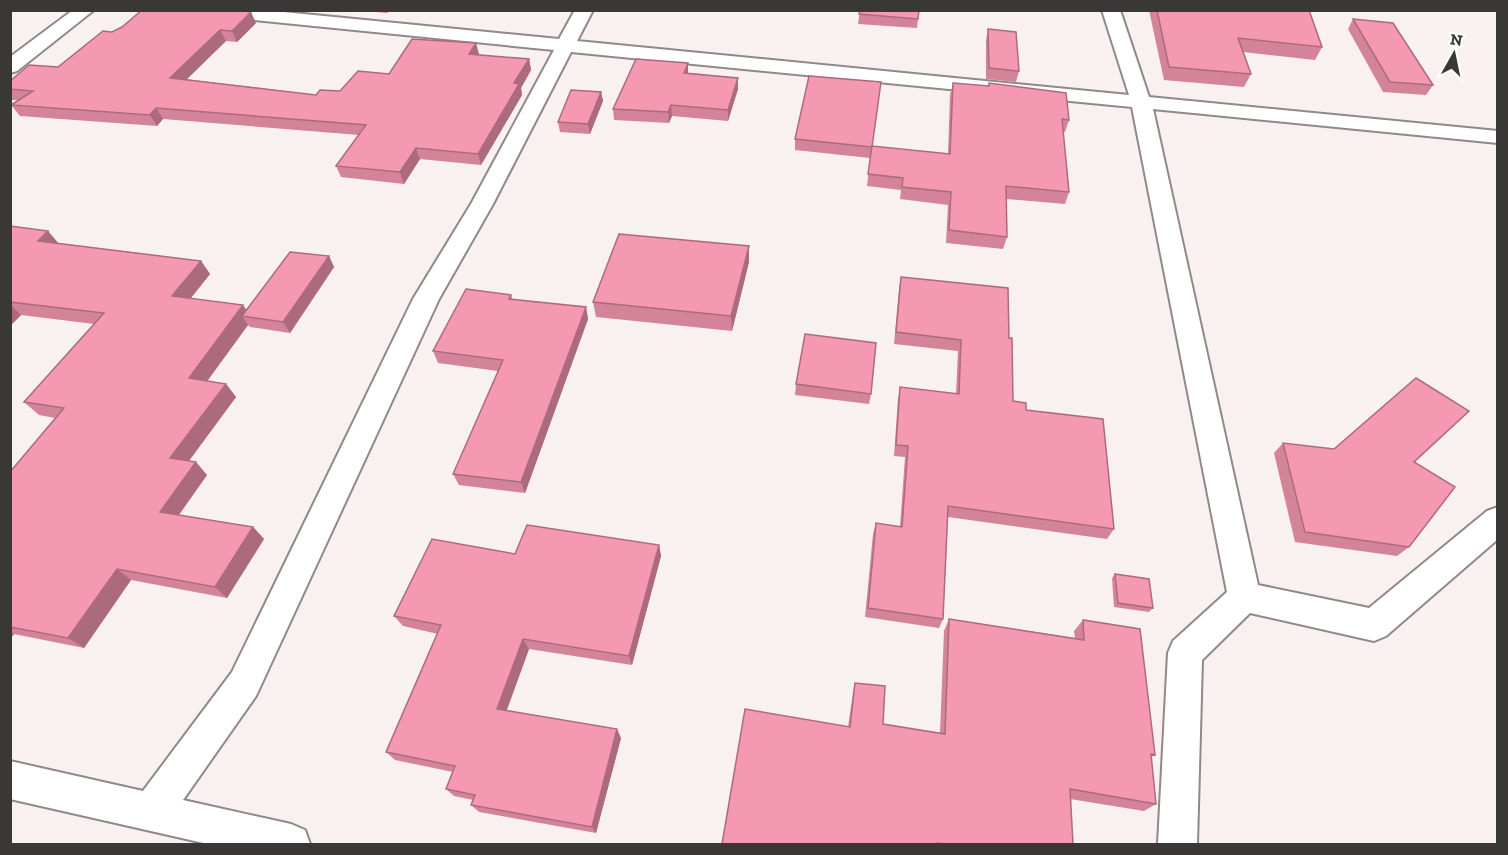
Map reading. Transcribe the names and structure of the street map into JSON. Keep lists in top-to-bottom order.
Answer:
{
  "north": "top"
}
